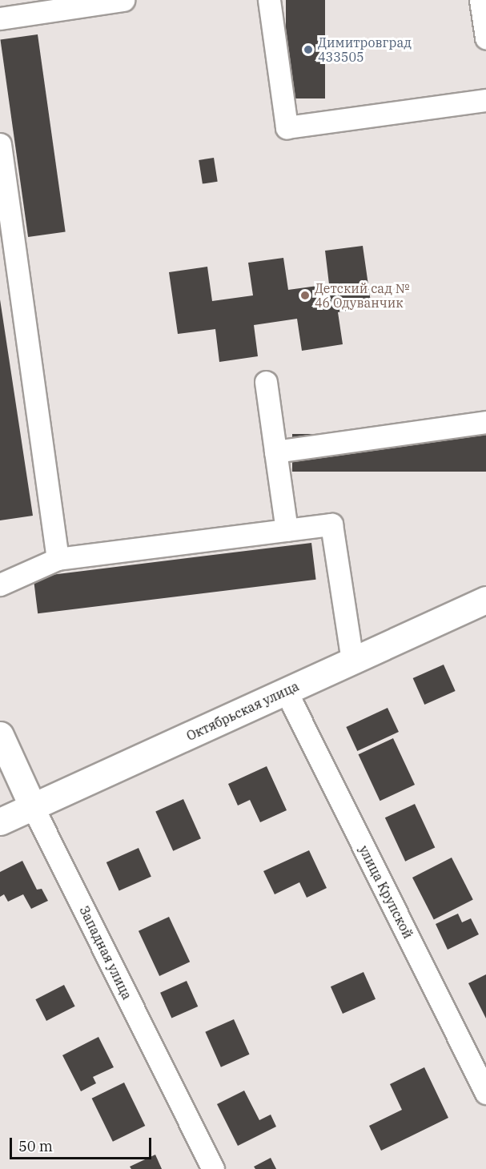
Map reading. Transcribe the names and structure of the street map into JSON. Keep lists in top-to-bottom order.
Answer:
{
  "streets": {
    "main road": ["Октябрьская улица", "Западная улица"],
    "street": ["улица Крупской"]
  },
  "crossings": [
    ["Октябрьская улица", "улица Крупской"],
    ["Октябрьская улица", "Западная улица"]
  ],
  "places": ["Димитровград 433505", "Детский сад № 46 Одуванчик"],
  "scale_bar": "50 m"
}
